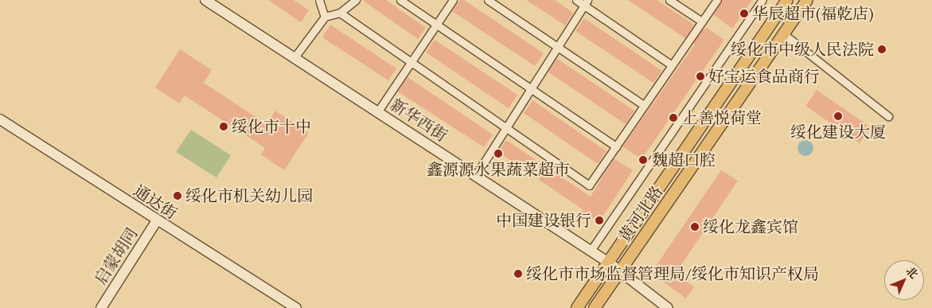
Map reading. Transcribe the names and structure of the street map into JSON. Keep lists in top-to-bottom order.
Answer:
{
  "streets": {
    "main road": [
      "新华西街",
      "通达街",
      "黄河北路",
      "启蒙胡同"
    ]
  },
  "crossings": [
    ["新华西街", "黄河北路"],
    ["通达街", "启蒙胡同"]
  ],
  "places": [
    "华辰超市(福乾店)",
    "绥化市中级人民法院",
    "好宝运食品商行",
    "绥化建设大厦",
    "上善悦荷堂",
    "绥化市十中",
    "鑫源源水果蔬菜超市",
    "魏超口腔",
    "绥化市机关幼儿园",
    "中国建设银行",
    "绥化龙鑫宾馆",
    "绥化市市场监督管理局/绥化市知识产权局"
  ],
  "north": "top right"
}
